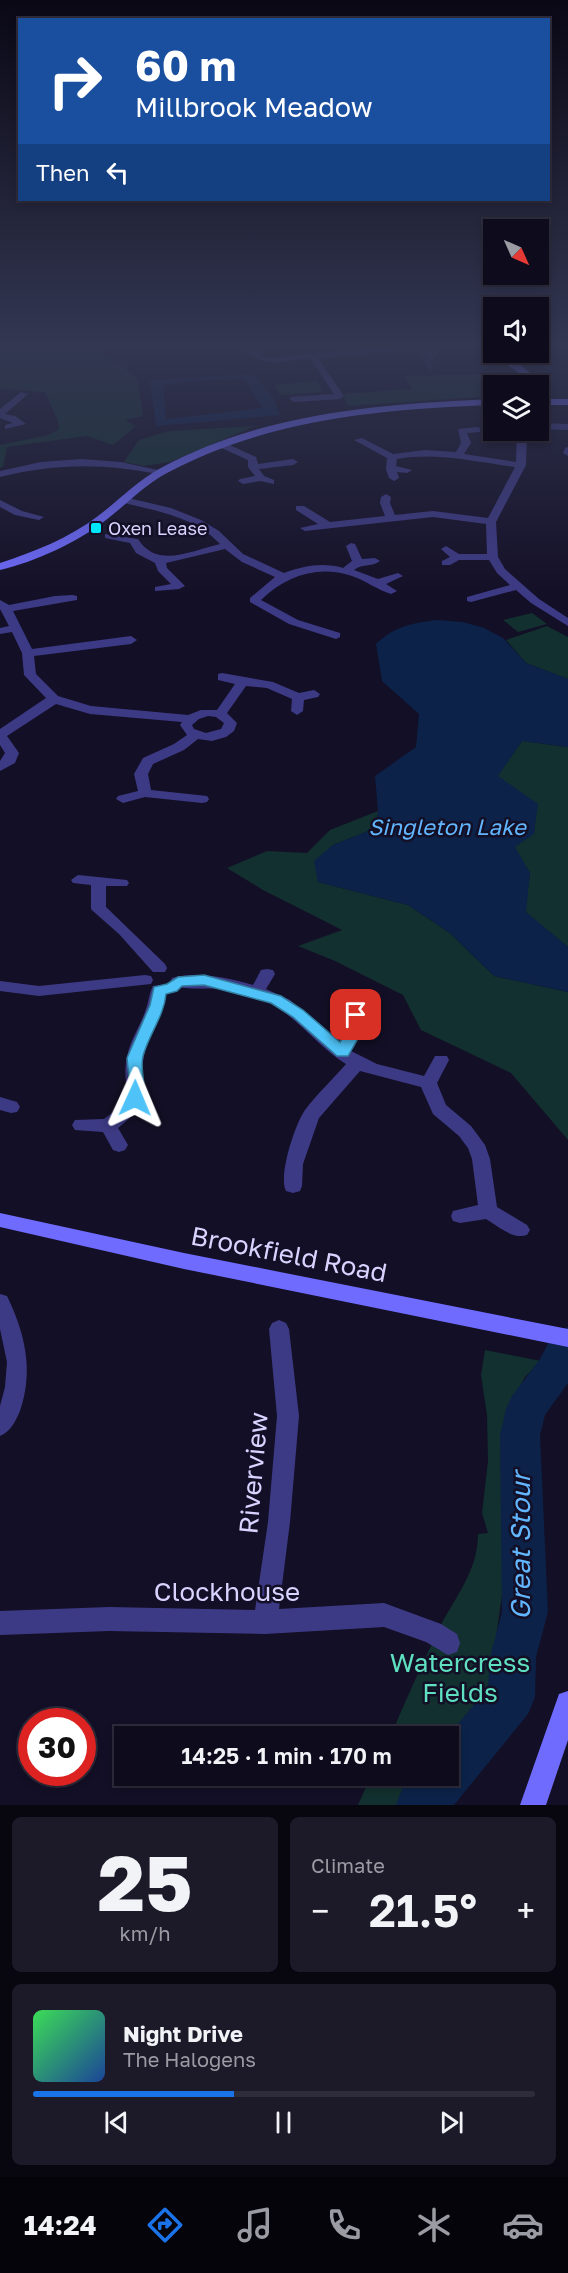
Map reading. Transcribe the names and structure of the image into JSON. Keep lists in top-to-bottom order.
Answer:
{
  "streets": {
    "street": ["Brookfield Road", "Riverview", "Clockhouse"]
  },
  "crossings": [
    ["Riverview", "Clockhouse"]
  ],
  "water": ["Singleton Lake", "Great Stour"],
  "parks": ["Watercress Fields"],
  "places": {
    "transit": ["Oxen Lease"]
  },
  "north": "bottom right",
  "page": {
    "turn": ["60 m", "Millbrook Meadow"],
    "then": "Then",
    "limit": "30",
    "trip": "14:25 · 1 min · 170 m",
    "tile": [
      ["25", "km/h"],
      "Climate"
    ],
    "heat": ["−", "21.5°", "+"],
    "song": ["Night Drive", "The Halogens"],
    "tabs": "14:24"
  }
}
